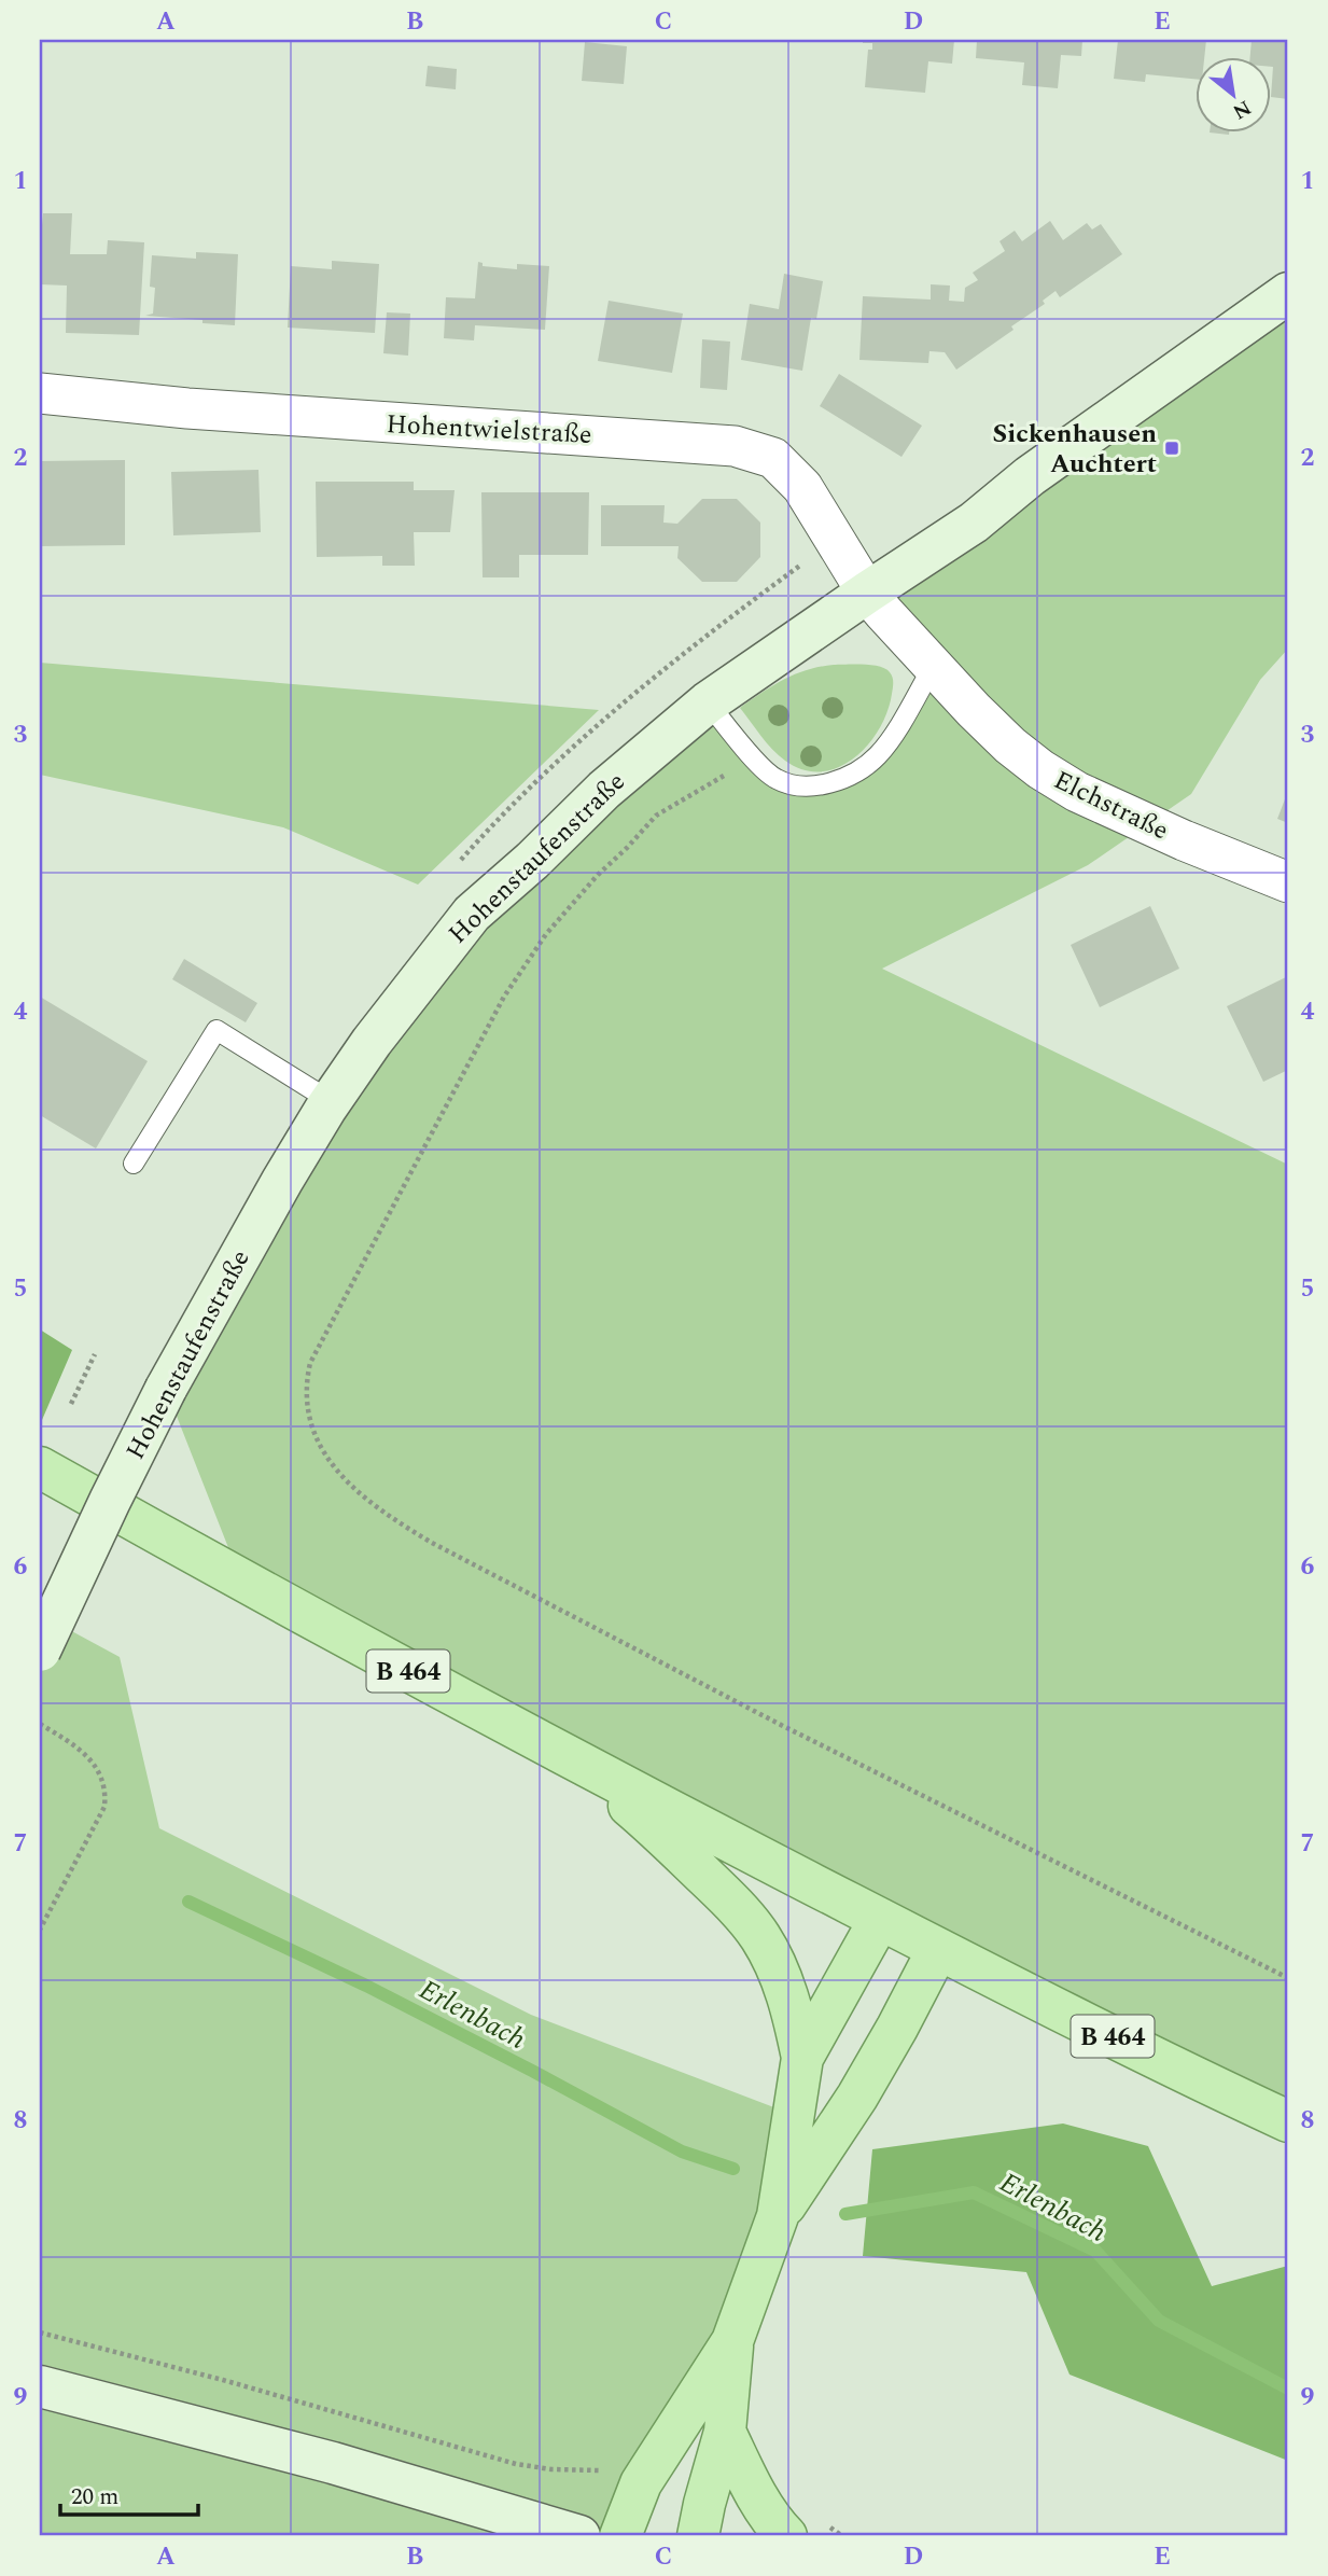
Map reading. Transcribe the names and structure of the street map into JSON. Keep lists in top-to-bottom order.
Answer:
{
  "streets": {
    "main road": ["B 464"],
    "street": ["Hohentwielstraße", "Elchstraße", "Hohenstaufenstraße"]
  },
  "crossings": [
    ["Hohentwielstraße", "Elchstraße"],
    ["Hohentwielstraße", "Hohenstaufenstraße"],
    ["Elchstraße", "Hohenstaufenstraße"]
  ],
  "water": ["Erlenbach"],
  "places": {
    "transit": ["Sickenhausen Auchtert"]
  },
  "scale_bar": "20 m",
  "north": "bottom right",
  "grid": {
    "columns": [
      "A",
      "B",
      "C",
      "D",
      "E"
    ],
    "rows": [
      "1",
      "2",
      "3",
      "4",
      "5",
      "6",
      "7",
      "8",
      "9"
    ]
  }
}
